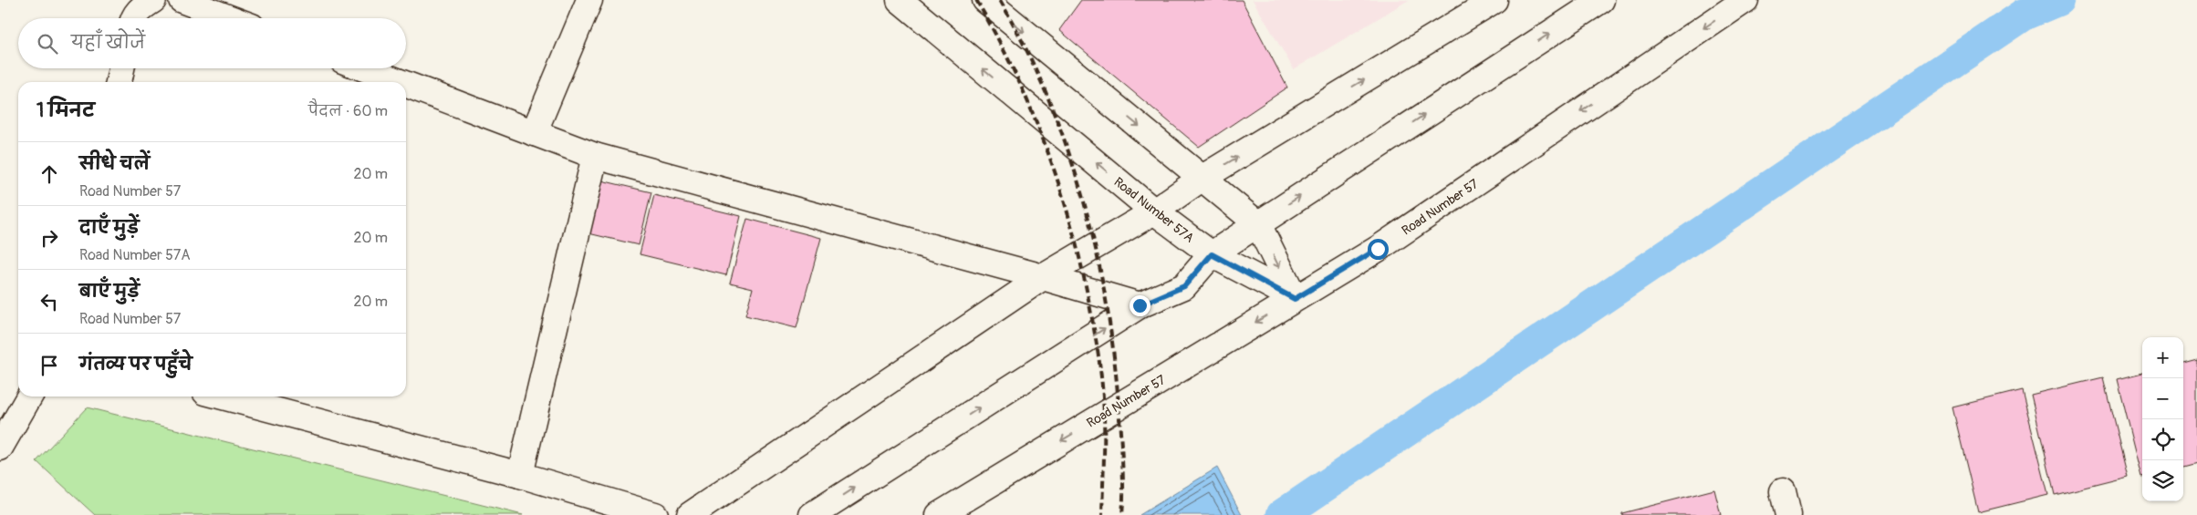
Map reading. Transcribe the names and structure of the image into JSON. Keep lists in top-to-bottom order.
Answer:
{
  "streets": {
    "street": ["Road Number 57", "Road Number 57A"]
  },
  "crossings": [
    ["Road Number 57", "Road Number 57A"]
  ],
  "page": {
    "search": "यहाँ खोजें",
    "heading": ["1 मिनट", "पैदल · 60 m"],
    "list": [
      ["सीधे चलें", "Road Number 57", "20 m"],
      ["दाएँ मुड़ें", "Road Number 57A", "20 m"],
      ["बाएँ मुड़ें", "Road Number 57", "20 m"],
      "गंतव्य पर पहुँचे"
    ],
    "map_buttons": ["+", "−"]
  }
}
